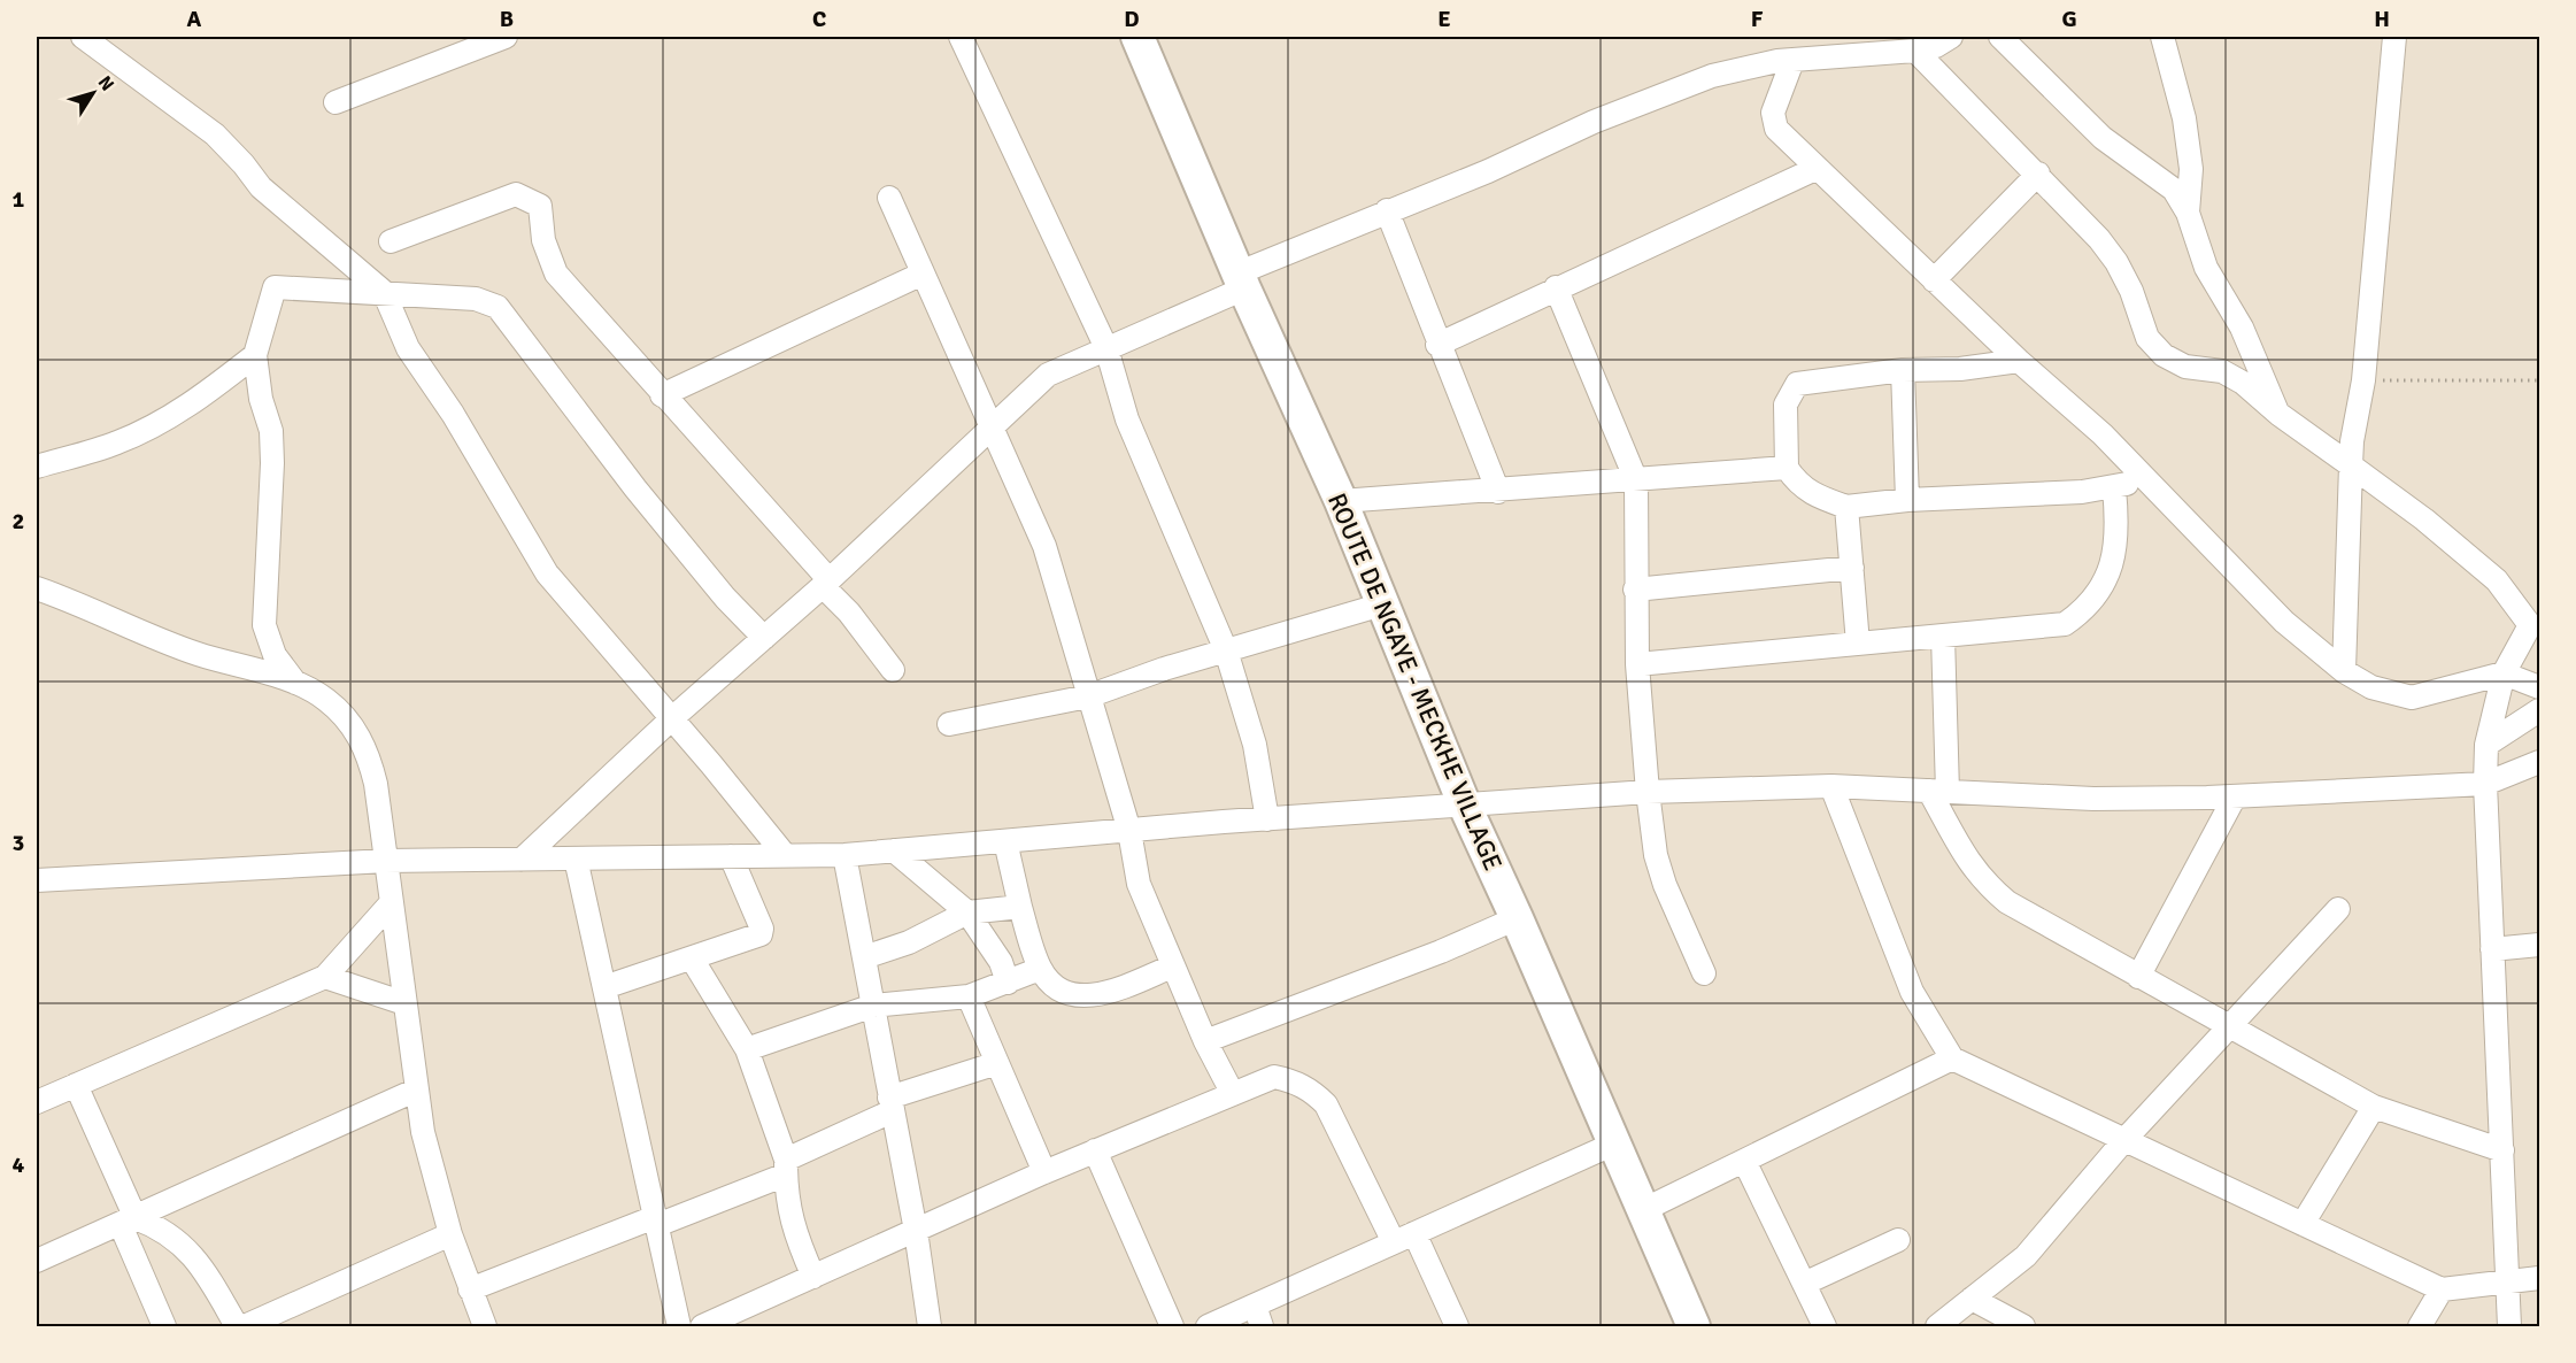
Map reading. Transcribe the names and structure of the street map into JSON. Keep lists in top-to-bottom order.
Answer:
{
  "streets": {
    "main road": ["ROUTE DE NGAYE - MECKHE VILLAGE"]
  },
  "north": "top right",
  "grid": {
    "columns": [
      "A",
      "B",
      "C",
      "D",
      "E",
      "F",
      "G",
      "H"
    ],
    "rows": [
      "1",
      "2",
      "3",
      "4"
    ]
  }
}
